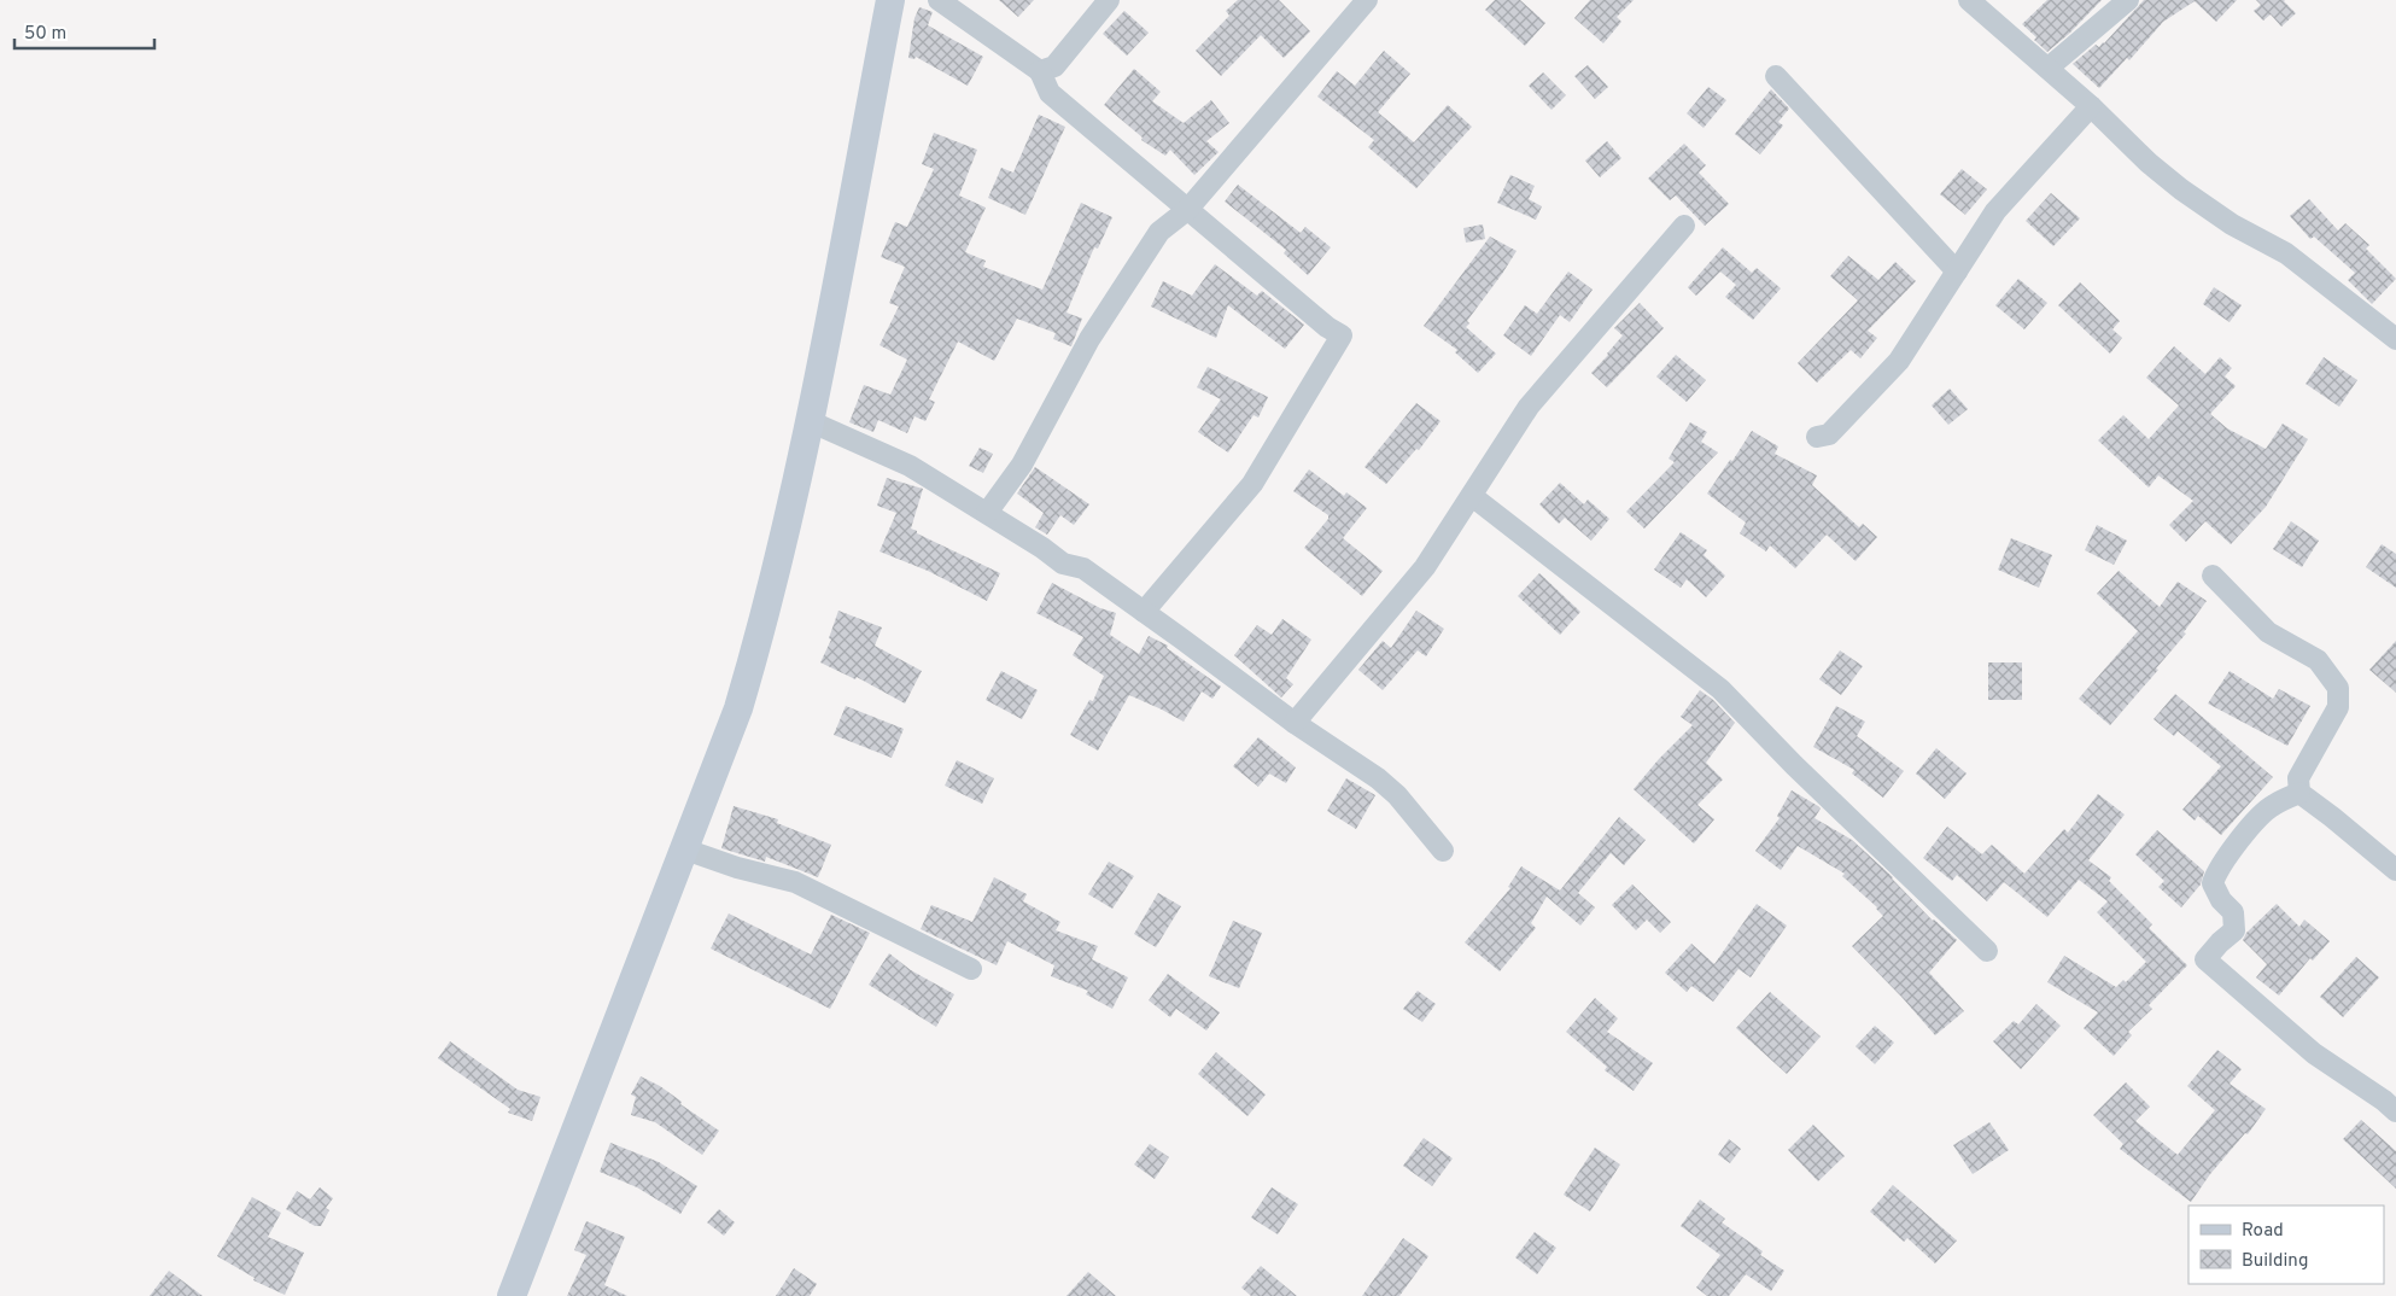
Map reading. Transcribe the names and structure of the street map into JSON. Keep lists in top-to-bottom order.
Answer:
{
  "legend": ["Road", "Building"],
  "scale_bar": "50 m"
}
